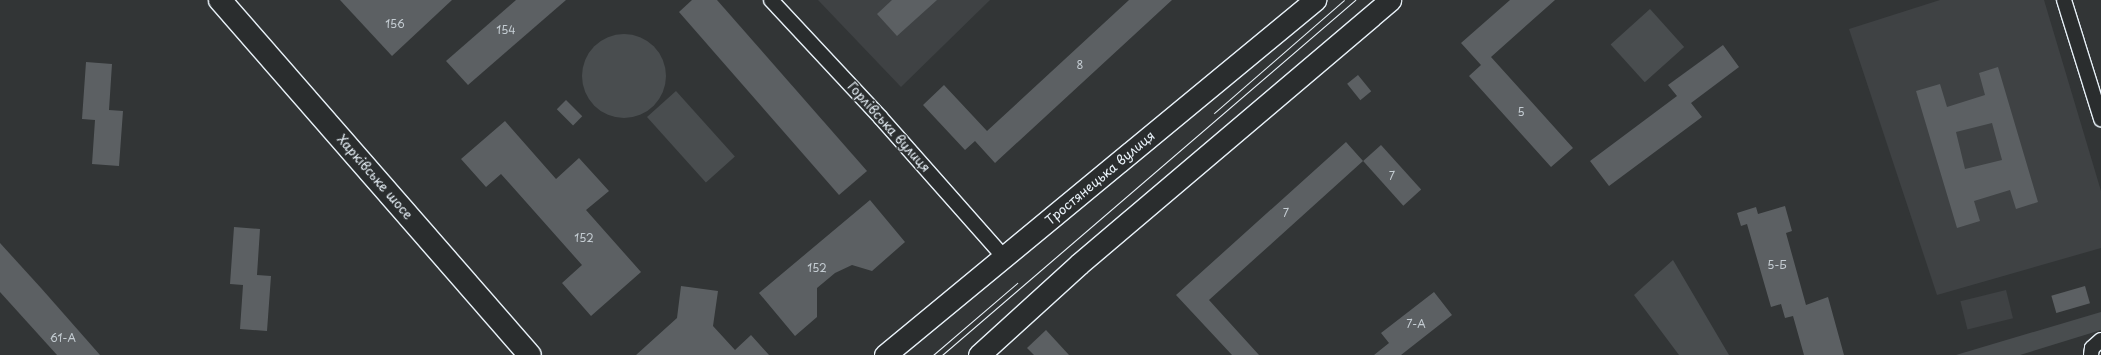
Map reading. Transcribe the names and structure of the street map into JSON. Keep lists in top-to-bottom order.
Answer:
{
  "streets": {
    "main road": ["Харківське шосе", "Тростянецька вулиця"],
    "street": ["Горлівська вулиця"]
  },
  "crossings": [
    ["Горлівська вулиця", "Тростянецька вулиця"]
  ],
  "house_numbers": [
    "156",
    "154",
    "8",
    "5",
    "7",
    "7",
    "152",
    "5-Б",
    "152",
    "7-А",
    "61-А"
  ]
}
